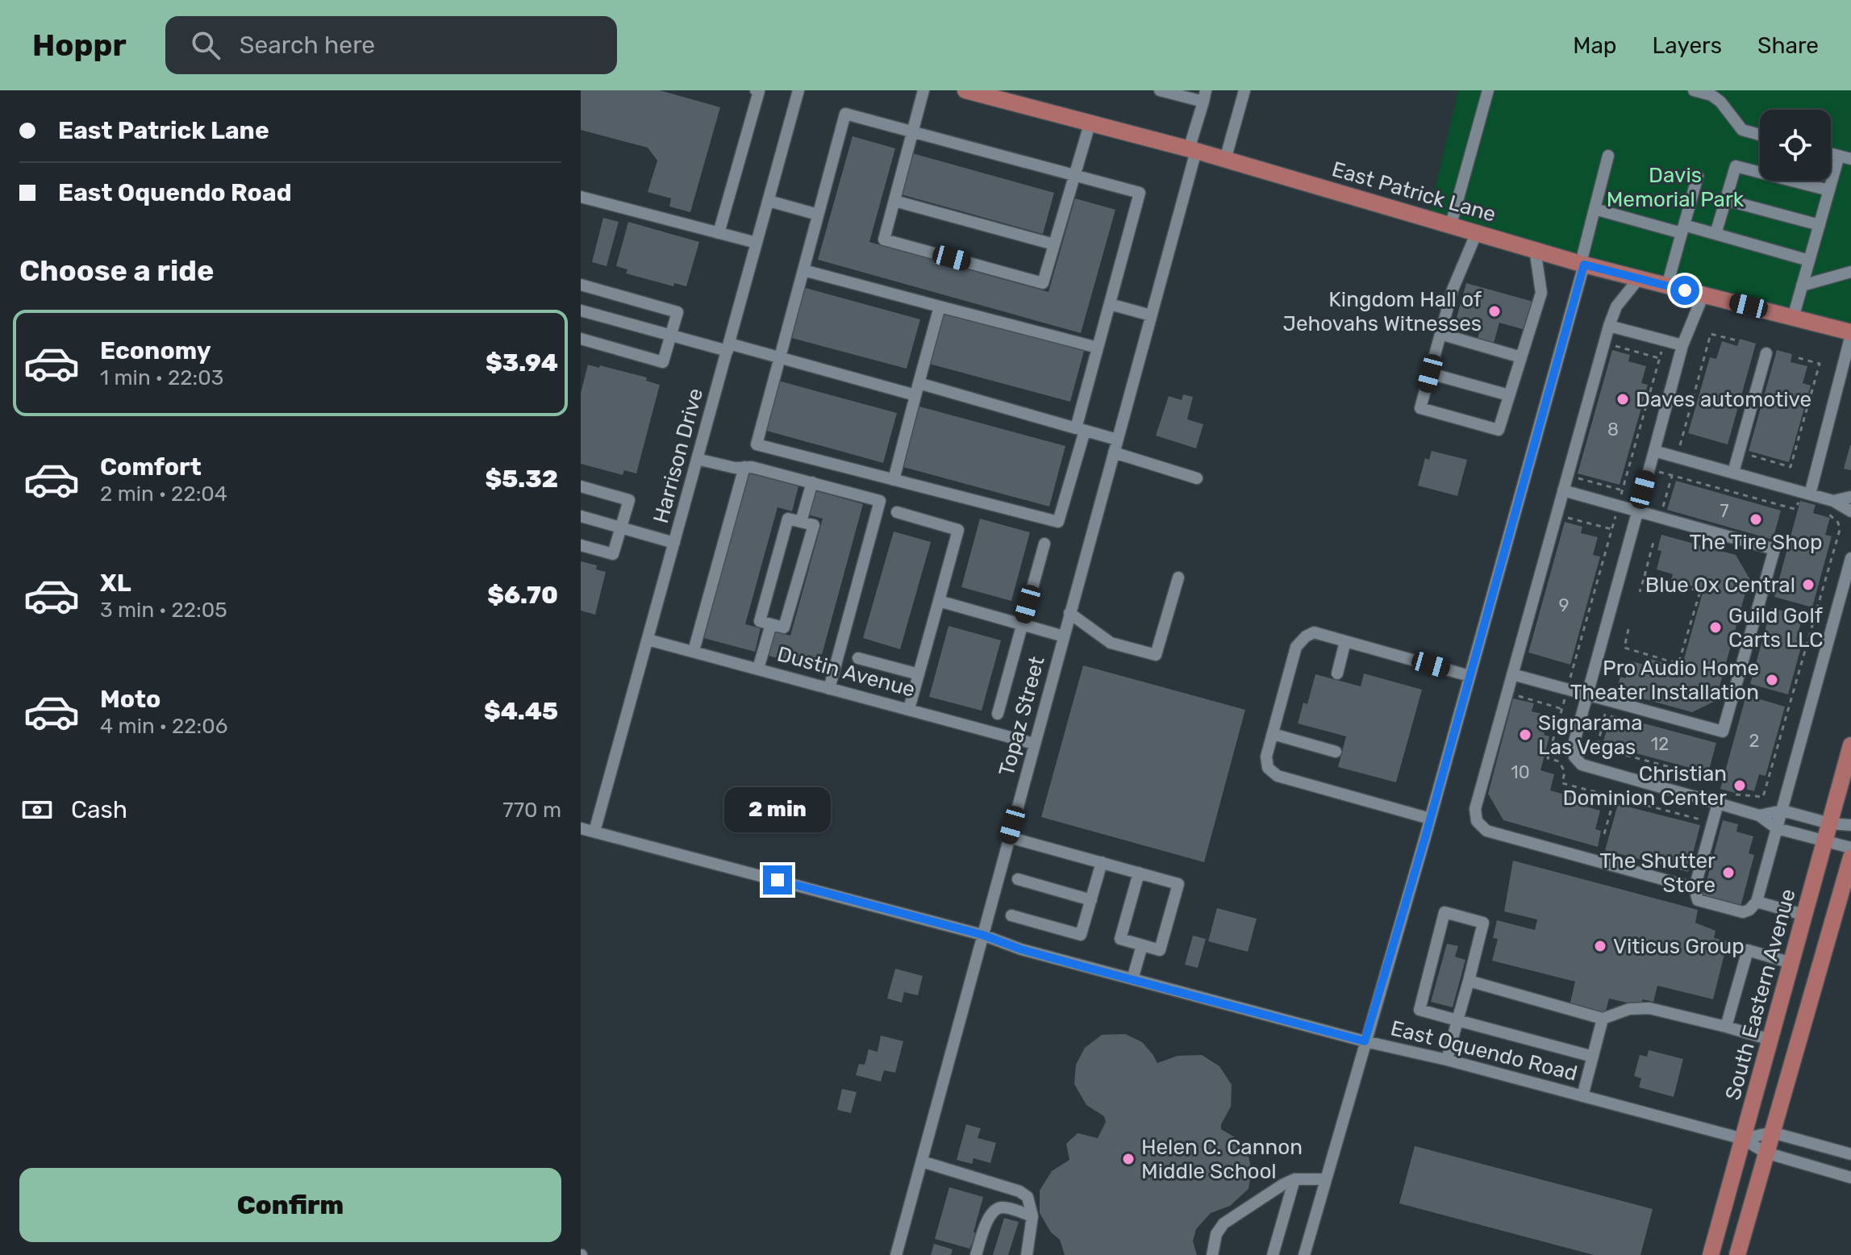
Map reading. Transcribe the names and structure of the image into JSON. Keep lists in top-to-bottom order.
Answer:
{
  "streets": {
    "main road": ["East Patrick Lane", "South Eastern Avenue"],
    "street": [
      "Harrison Drive",
      "Dustin Avenue",
      "Topaz Street",
      "East Oquendo Road"
    ]
  },
  "crossings": [
    ["East Patrick Lane", "Topaz Street"],
    ["Harrison Drive", "Dustin Avenue"],
    ["Harrison Drive", "East Oquendo Road"],
    ["Dustin Avenue", "Topaz Street"],
    ["Topaz Street", "East Oquendo Road"],
    ["South Eastern Avenue", "East Oquendo Road"]
  ],
  "parks": ["Davis Memorial Park"],
  "places": [
    "Kingdom Hall of Jehovahs Witnesses",
    "Daves automotive",
    "The Tire Shop",
    "Blue Ox Central",
    "Guild Golf Carts LLC",
    "Pro Audio Home Theater Installation",
    "Signarama Las Vegas",
    "Christian Dominion Center",
    "The Shutter Store",
    "Viticus Group",
    "Helen C. Cannon Middle School"
  ],
  "house_numbers": [
    "8",
    "7",
    "9",
    "2",
    "12",
    "10"
  ],
  "page": {
    "header": "Hoppr",
    "search": "Search here",
    "nav": ["Map", "Layers", "Share"],
    "banner": ["East Patrick Lane", "East Oquendo Road"],
    "heading": "Choose a ride",
    "list": [
      {
        "name": "Economy",
        "note": "1 min · 22:03",
        "value": "$3.94"
      },
      {
        "name": "Comfort",
        "note": "2 min · 22:04",
        "value": "$5.32"
      },
      {
        "name": "XL",
        "note": "3 min · 22:05",
        "value": "$6.70"
      },
      {
        "name": "Moto",
        "note": "4 min · 22:06",
        "value": "$4.45"
      }
    ],
    "pay": ["Cash", "770 m"],
    "bubble": "2 min",
    "buttons": "Confirm"
  }
}
